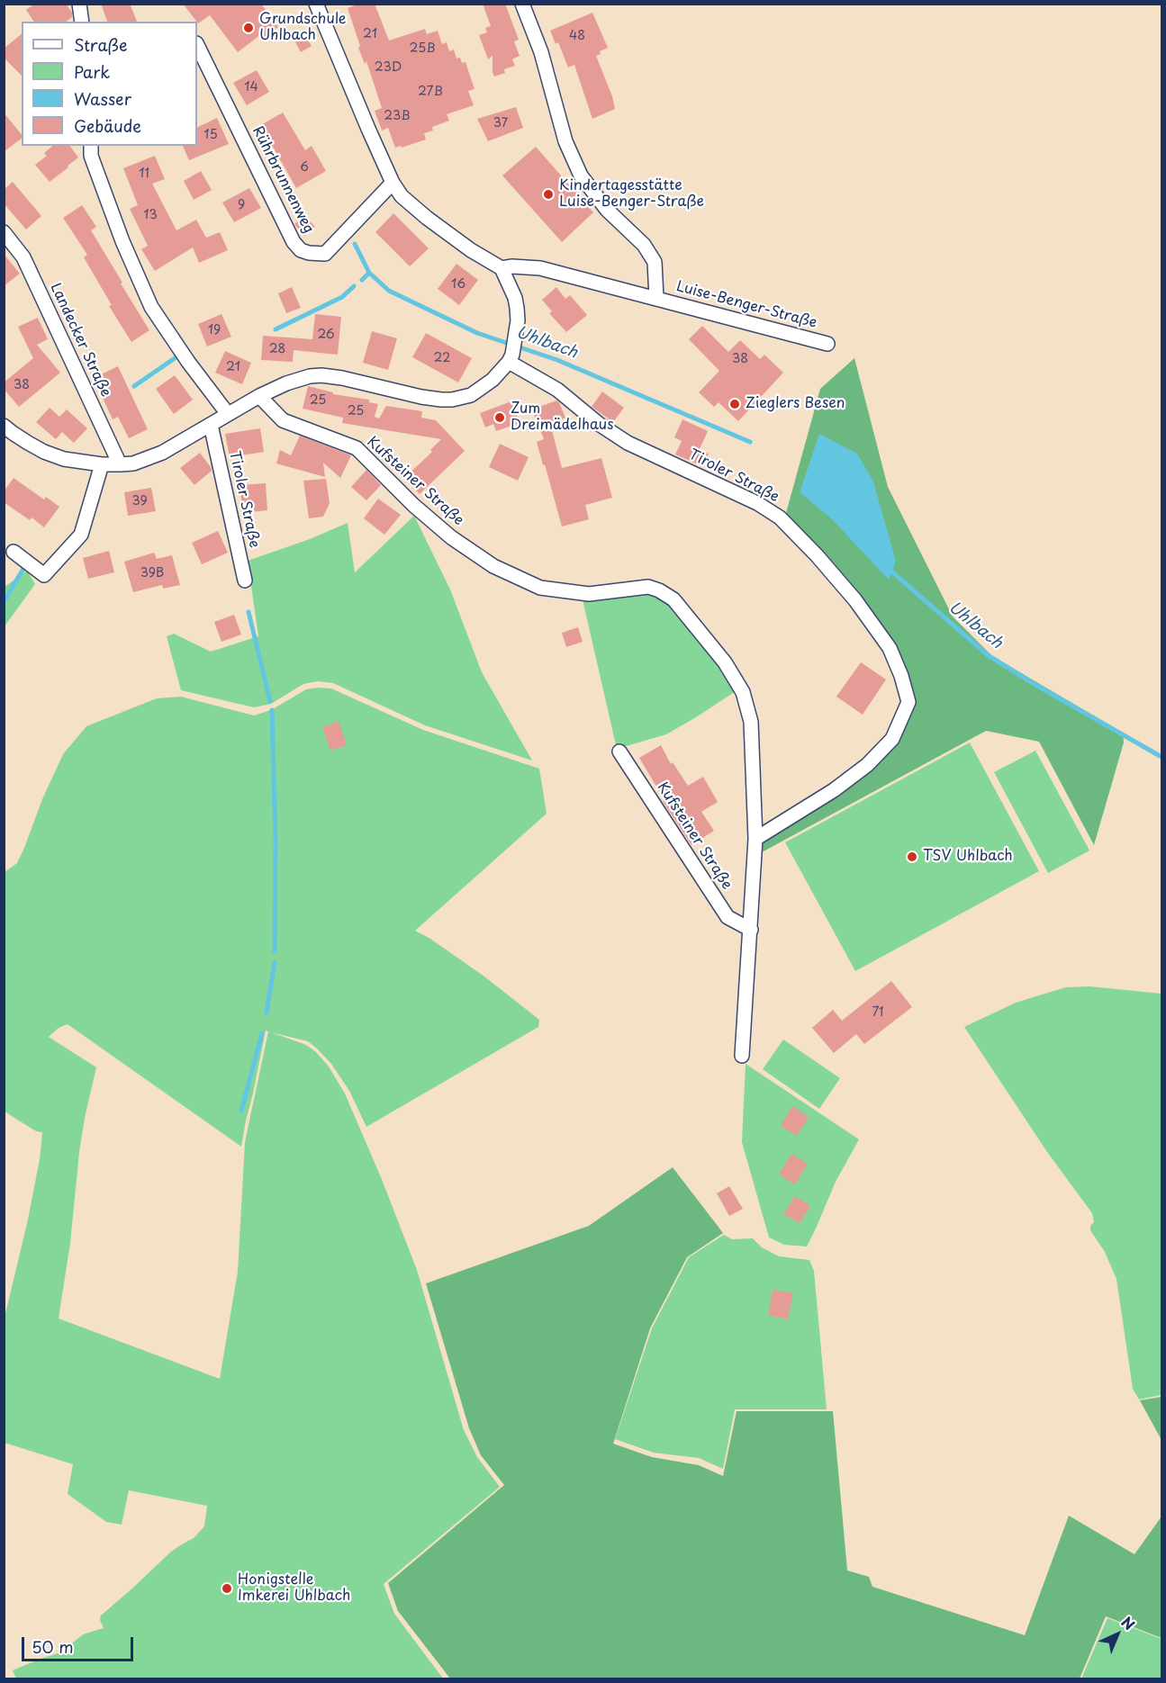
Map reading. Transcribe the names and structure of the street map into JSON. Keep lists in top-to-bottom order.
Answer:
{
  "streets": {
    "street": [
      "Rührbrunnenweg",
      "Luise-Benger-Straße",
      "Landecker Straße",
      "Tiroler Straße",
      "Kufsteiner Straße"
    ]
  },
  "crossings": [
    ["Tiroler Straße", "Kufsteiner Straße"]
  ],
  "water": ["Uhlbach"],
  "places": [
    "Grundschule Uhlbach",
    "Kindertagesstätte Luise-Benger-Straße",
    "Zieglers Besen",
    "Zum Dreimädelhaus",
    "TSV Uhlbach",
    "Honigstelle Imkerei Uhlbach"
  ],
  "house_numbers": [
    "21",
    "48",
    "25B",
    "23D",
    "14",
    "27B",
    "23B",
    "37",
    "15",
    "6",
    "11",
    "9",
    "13",
    "16",
    "19",
    "26",
    "28",
    "22",
    "38",
    "21",
    "38",
    "25",
    "25",
    "39",
    "39B",
    "71"
  ],
  "legend": [
    "Straße",
    "Park",
    "Wasser",
    "Gebäude"
  ],
  "scale_bar": "50 m",
  "north": "top right"
}
